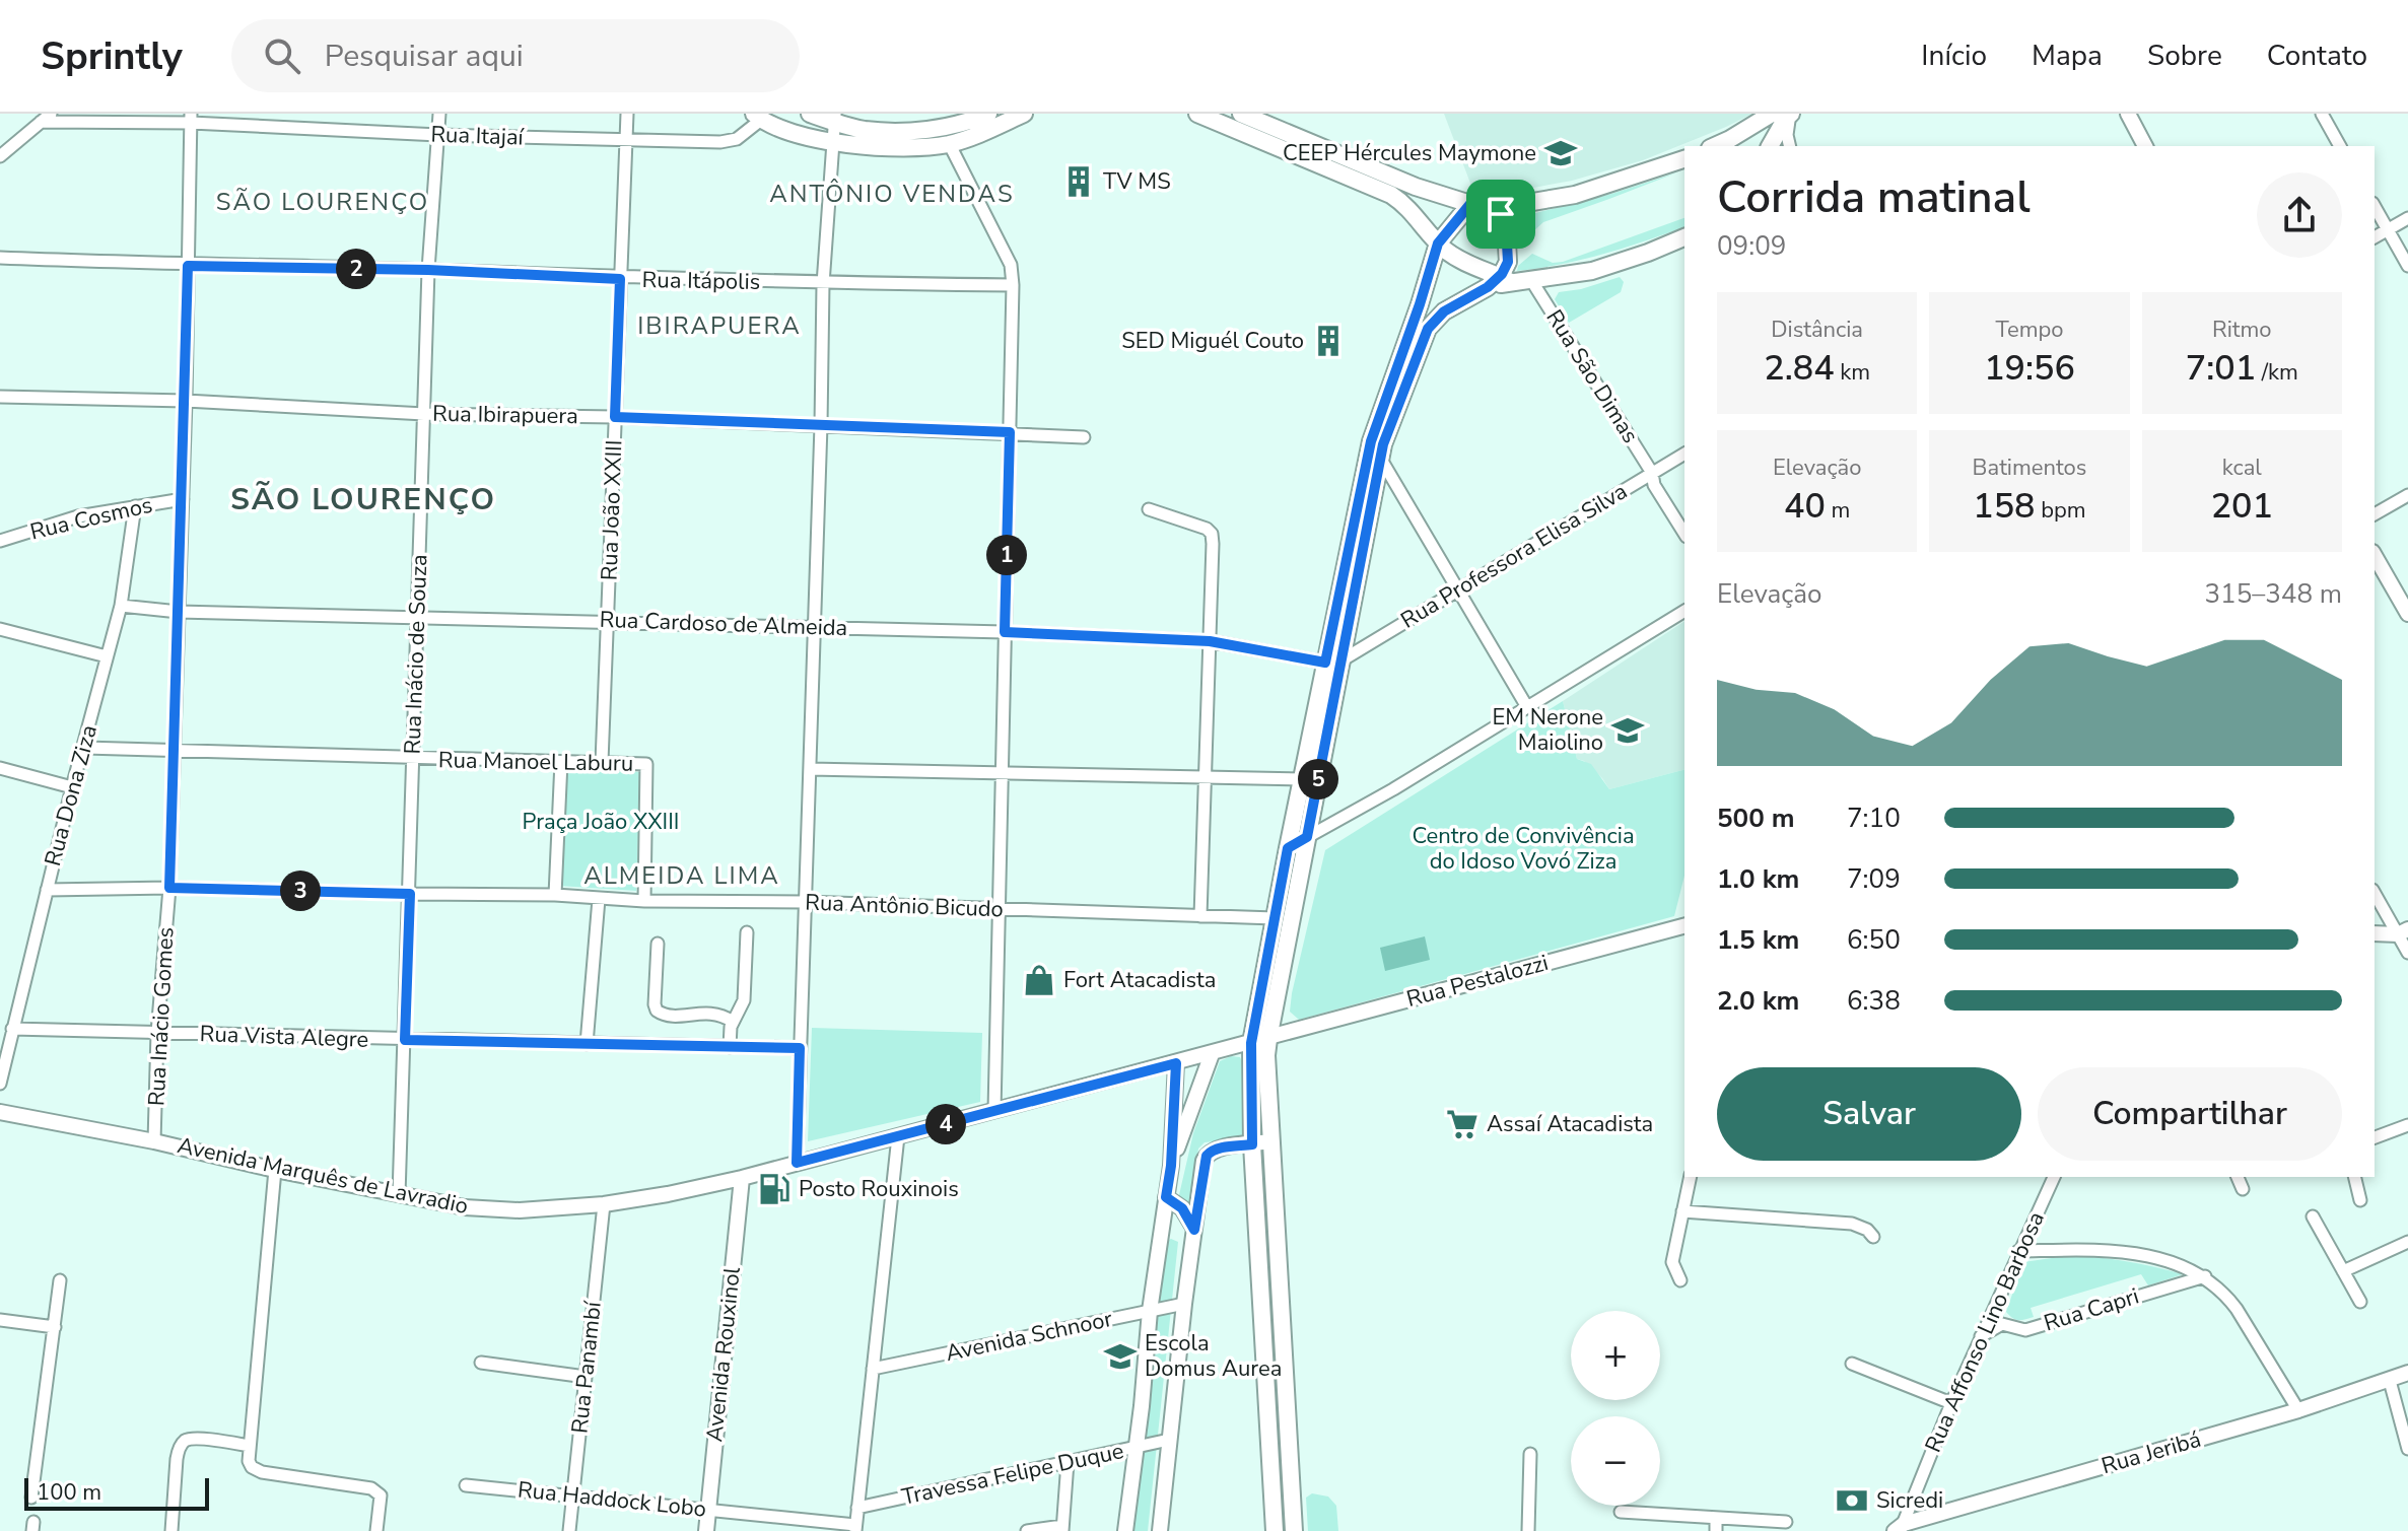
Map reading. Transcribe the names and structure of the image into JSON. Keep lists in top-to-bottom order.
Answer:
{
  "streets": {
    "main road": [
      "Rua Pestalozzi",
      "Avenida Marquês de Lavradio",
      "Avenida Rouxinol",
      "Rua Jeribá"
    ],
    "street": [
      "Rua Itajaí",
      "Rua Itápolis",
      "Rua São Dimas",
      "Rua Ibirapuera",
      "Rua João XXIII",
      "Rua Cosmos",
      "Rua Professora Elisa Silva",
      "Rua Cardoso de Almeida",
      "Rua Inácio de Souza",
      "Rua Manoel Laburu",
      "Rua Dona Ziza",
      "Rua Antônio Bicudo",
      "Rua Inácio Gomes",
      "Rua Vista Alegre",
      "Rua Capri",
      "Rua Affonso Lino Barbosa",
      "Avenida Schnoor",
      "Rua Panambí",
      "Travessa Felipe Duque",
      "Rua Haddock Lobo"
    ]
  },
  "crossings": [
    ["Rua Itajaí", "Rua João XXIII"],
    ["Rua Itajaí", "Rua Inácio de Souza"],
    ["Rua Itajaí", "Rua Inácio Gomes"],
    ["Rua Itápolis", "Rua João XXIII"],
    ["Rua Itápolis", "Rua Inácio de Souza"],
    ["Rua Itápolis", "Rua Inácio Gomes"],
    ["Rua São Dimas", "Rua Professora Elisa Silva"],
    ["Rua Ibirapuera", "Rua João XXIII"],
    ["Rua Ibirapuera", "Rua Inácio de Souza"],
    ["Rua Ibirapuera", "Rua Inácio Gomes"],
    ["Rua João XXIII", "Rua Cardoso de Almeida"],
    ["Rua João XXIII", "Rua Manoel Laburu"],
    ["Rua Cosmos", "Rua Dona Ziza"],
    ["Rua Cosmos", "Rua Inácio Gomes"],
    ["Rua Professora Elisa Silva", "Rua Cardoso de Almeida"],
    ["Rua Cardoso de Almeida", "Rua Inácio de Souza"],
    ["Rua Cardoso de Almeida", "Rua Dona Ziza"],
    ["Rua Cardoso de Almeida", "Rua Inácio Gomes"],
    ["Rua Inácio de Souza", "Rua Manoel Laburu"],
    ["Rua Inácio de Souza", "Rua Antônio Bicudo"],
    ["Rua Inácio de Souza", "Rua Vista Alegre"],
    ["Rua Inácio de Souza", "Avenida Marquês de Lavradio"],
    ["Rua Manoel Laburu", "Rua Dona Ziza"],
    ["Rua Manoel Laburu", "Rua Antônio Bicudo"],
    ["Rua Manoel Laburu", "Rua Inácio Gomes"],
    ["Rua Dona Ziza", "Rua Antônio Bicudo"],
    ["Rua Dona Ziza", "Rua Vista Alegre"],
    ["Rua Antônio Bicudo", "Rua Inácio Gomes"],
    ["Rua Inácio Gomes", "Rua Vista Alegre"],
    ["Rua Inácio Gomes", "Avenida Marquês de Lavradio"],
    ["Avenida Marquês de Lavradio", "Avenida Rouxinol"],
    ["Avenida Marquês de Lavradio", "Rua Panambí"],
    ["Rua Capri", "Rua Affonso Lino Barbosa"],
    ["Rua Capri", "Rua Jeribá"],
    ["Rua Affonso Lino Barbosa", "Rua Jeribá"],
    ["Avenida Rouxinol", "Rua Haddock Lobo"],
    ["Rua Panambí", "Rua Haddock Lobo"]
  ],
  "districts": [
    "ANTÔNIO VENDAS",
    "SÃO LOURENÇO",
    "IBIRAPUERA",
    "SÃO LOURENÇO",
    "ALMEIDA LIMA"
  ],
  "parks": ["Praça João XXIII", "Centro de Convivência do Idoso Vovó Ziza"],
  "places": {
    "school or university": ["CEEP Hércules Maymone", "EM Nerone Maiolino", "Escola Domus Aurea"],
    "building": ["TV MS", "SED Miguél Couto"],
    "shop": ["Fort Atacadista"],
    "supermarket": ["Assaí Atacadista"],
    "fuel station": ["Posto Rouxinois"],
    "bank": ["Sicredi"]
  },
  "scale_bar": "100 m",
  "page": {
    "header": "Sprintly",
    "search": "Pesquisar aqui",
    "nav": [
      "Início",
      "Mapa",
      "Sobre",
      "Contato"
    ],
    "heading": ["Corrida matinal", "09:09"],
    "pins": [
      "2",
      "1",
      "5",
      "3",
      "4"
    ],
    "stats": [
      ["Distância", "2.84 km"],
      ["Tempo", "19:56"],
      ["Ritmo", "7:01 /km"],
      ["Elevação", "40 m"],
      ["Batimentos", "158 bpm"],
      ["kcal", "201"]
    ],
    "chart": ["Elevação", "315–348 m"],
    "list": [
      {
        "name": "500 m",
        "note": "7:10"
      },
      {
        "name": "1.0 km",
        "note": "7:09"
      },
      {
        "name": "1.5 km",
        "note": "6:50"
      },
      {
        "name": "2.0 km",
        "note": "6:38"
      }
    ],
    "buttons": ["Salvar", "Compartilhar"],
    "map_buttons": ["+", "−"],
    "scale": "100 m"
  }
}
